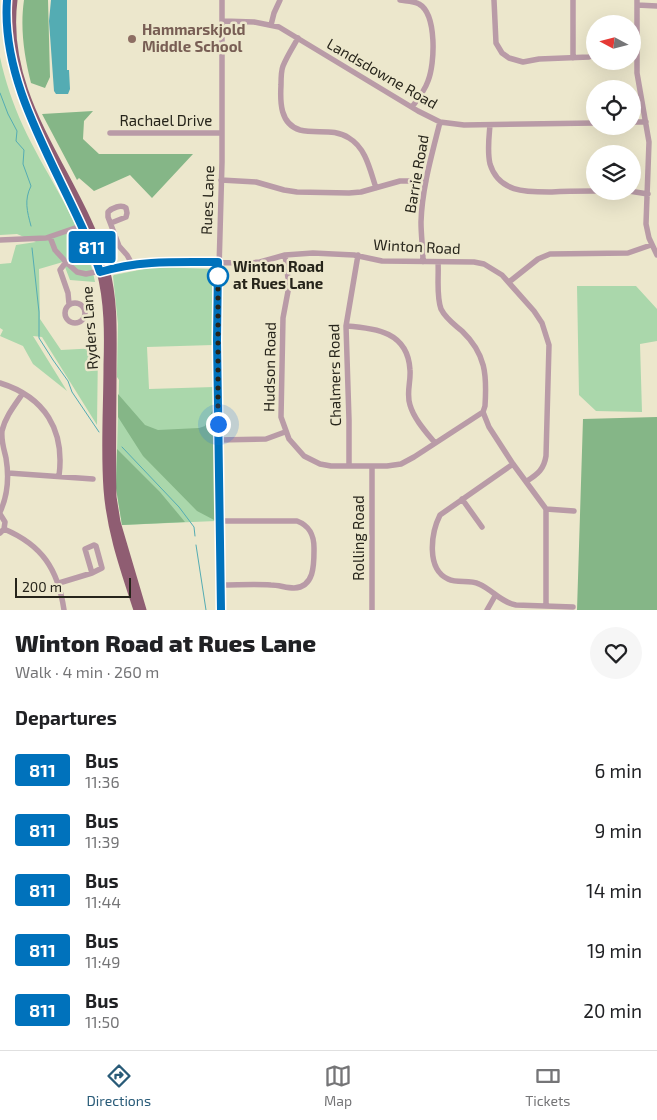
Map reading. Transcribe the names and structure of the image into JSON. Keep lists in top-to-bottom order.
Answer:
{
  "streets": {
    "main road": ["Ryders Lane"],
    "street": [
      "Landsdowne Road",
      "Rachael Drive",
      "Barrie Road",
      "Rues Lane",
      "Winton Road",
      "Hudson Road",
      "Chalmers Road",
      "Rolling Road"
    ]
  },
  "crossings": [
    ["Landsdowne Road", "Barrie Road"],
    ["Landsdowne Road", "Rues Lane"],
    ["Rachael Drive", "Rues Lane"],
    ["Barrie Road", "Winton Road"],
    ["Rues Lane", "Winton Road"],
    ["Winton Road", "Ryders Lane"],
    ["Winton Road", "Hudson Road"],
    ["Winton Road", "Chalmers Road"],
    ["Hudson Road", "Chalmers Road"],
    ["Hudson Road", "Rolling Road"]
  ],
  "places": ["Hammarskjold Middle School", "Winton Road at Rues Lane"],
  "lines": ["bus line 811"],
  "scale_bar": "200 m",
  "north": "left",
  "page": {
    "on_map": "811",
    "scale": "200 m",
    "heading": [
      ["Winton Road at Rues Lane", "Walk · 4 min · 260 m"],
      "Departures"
    ],
    "list": [
      {
        "mark": "811",
        "name": "Bus",
        "note": "11:36",
        "value": "6 min"
      },
      {
        "mark": "811",
        "name": "Bus",
        "note": "11:39",
        "value": "9 min"
      },
      {
        "mark": "811",
        "name": "Bus",
        "note": "11:44",
        "value": "14 min"
      },
      {
        "mark": "811",
        "name": "Bus",
        "note": "11:49",
        "value": "19 min"
      },
      {
        "mark": "811",
        "name": "Bus",
        "note": "11:50",
        "value": "20 min"
      }
    ],
    "tabs": ["Directions", "Map", "Tickets"]
  }
}
